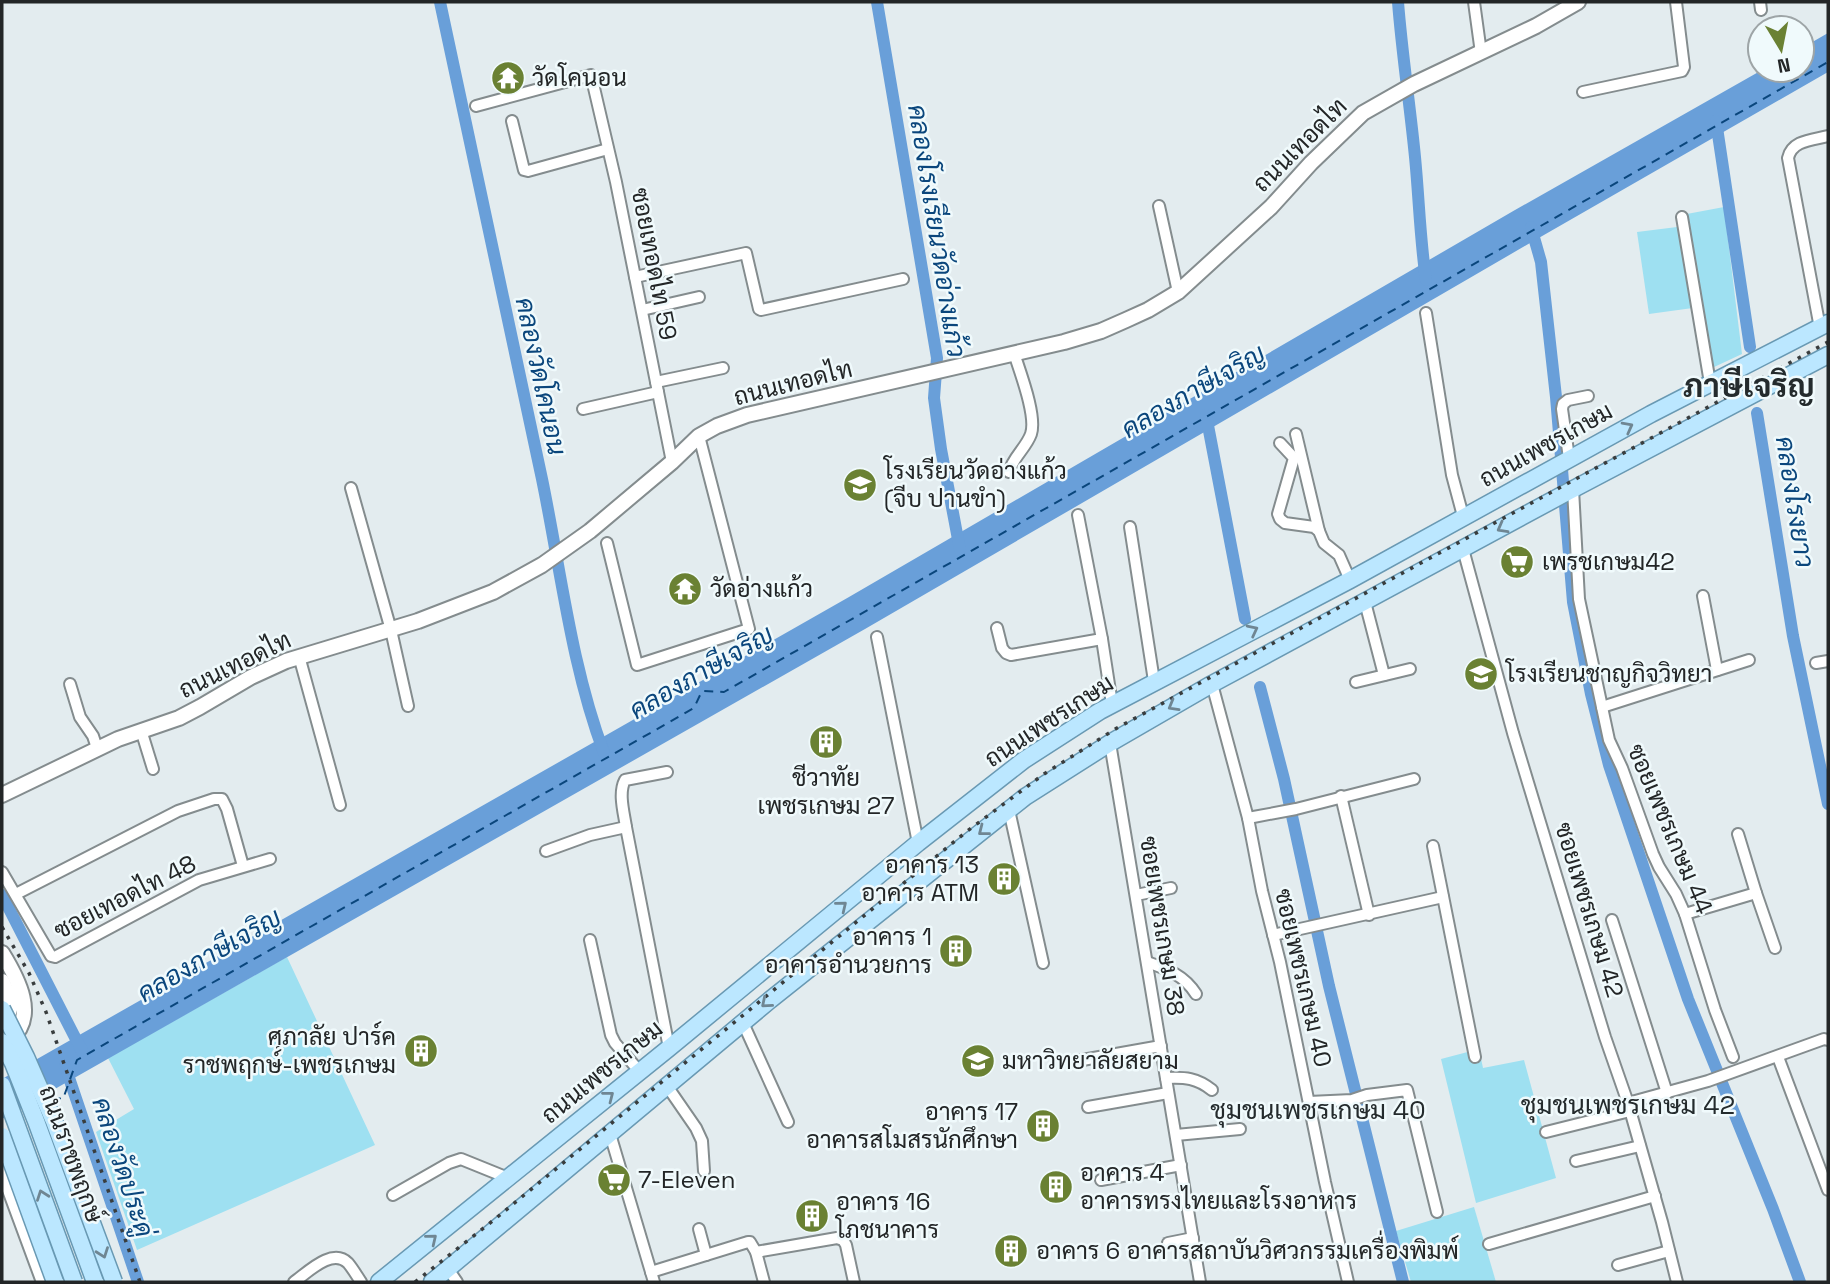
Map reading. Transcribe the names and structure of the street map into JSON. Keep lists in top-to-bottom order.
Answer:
{
  "streets": {
    "main road": ["ถนนเทอดไท", "ถนนเพชรเกษม", "ถนนราชพฤกษ์"],
    "street": [
      "ซอยเทอดไท 59",
      "ซอยเพชรเกษม 44",
      "ซอยเทอดไท 48",
      "ซอยเพชรเกษม 42",
      "ซอยเพชรเกษม 38",
      "ซอยเพชรเกษม 40"
    ]
  },
  "crossings": [
    ["ถนนเทอดไท", "ซอยเทอดไท 59"],
    ["ถนนเพชรเกษม", "ซอยเพชรเกษม 44"],
    ["ถนนเพชรเกษม", "ซอยเพชรเกษม 42"],
    ["ถนนเพชรเกษม", "ซอยเพชรเกษม 38"],
    ["ถนนเพชรเกษม", "ซอยเพชรเกษม 40"]
  ],
  "districts": ["ภาษีเจริญ", "ชุมชนเพชรเกษม 42", "ชุมชนเพชรเกษม 40"],
  "water": [
    "คลองโรงเรียนวัดอ่างแก้ว",
    "คลองวัดโคนอน",
    "คลองภาษีเจริญ",
    "คลองโรงยาว",
    "คลองวัดประดู่"
  ],
  "places": {
    "temple": ["วัดโคนอน", "วัดอ่างแก้ว"],
    "school or university": ["โรงเรียนวัดอ่างแก้ว (จีบ ปานขำ)", "โรงเรียนชาญกิจวิทยา", "มหาวิทยาลัยสยาม"],
    "supermarket": ["เพรชเกษม42", "7-Eleven"],
    "building": [
      "ชีวาทัย เพชรเกษม 27",
      "อาคาร 13 อาคาร ATM",
      "อาคาร 1 อาคารอำนวยการ",
      "ศุภาลัย ปาร์ค ราชพฤกษ์-เพชรเกษม",
      "อาคาร 17 อาคารสโมสรนักศึกษา",
      "อาคาร 4 อาคารทรงไทยและโรงอาหาร",
      "อาคาร 16 โภชนาคาร",
      "อาคาร 6 อาคารสถาบันวิศวกรรมเครื่องพิมพ์"
    ]
  },
  "north": "bottom"
}
